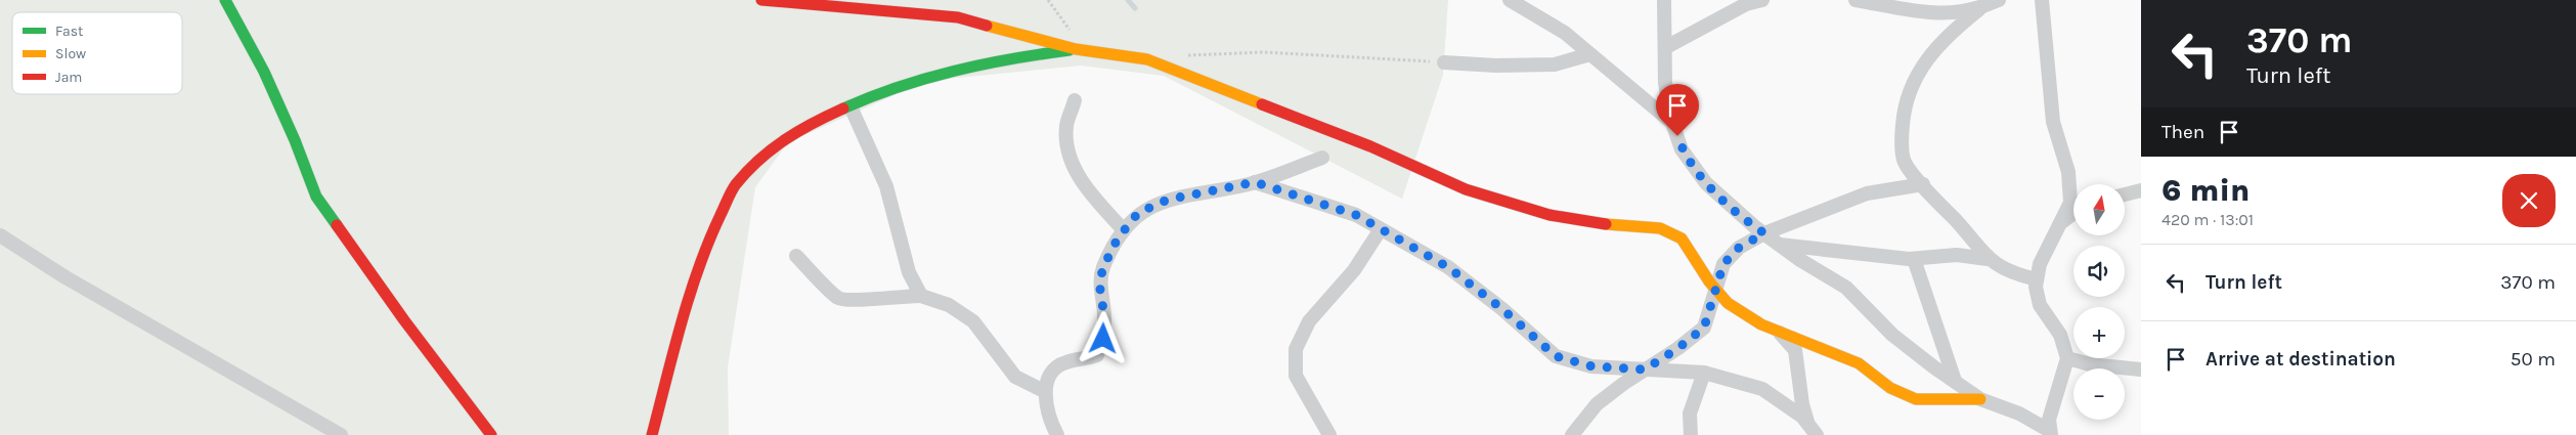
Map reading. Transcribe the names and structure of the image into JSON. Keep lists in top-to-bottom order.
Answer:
{
  "legend": ["Fast", "Slow", "Jam"],
  "north": "top",
  "page": {
    "turn": ["370 m", "Turn left"],
    "then": "Then",
    "heading": ["6 min", "420 m · 13:01"],
    "map_buttons": ["+", "−"],
    "list": [
      {
        "name": "Turn left",
        "value": "370 m"
      },
      {
        "name": "Arrive at destination",
        "value": "50 m"
      }
    ]
  }
}
